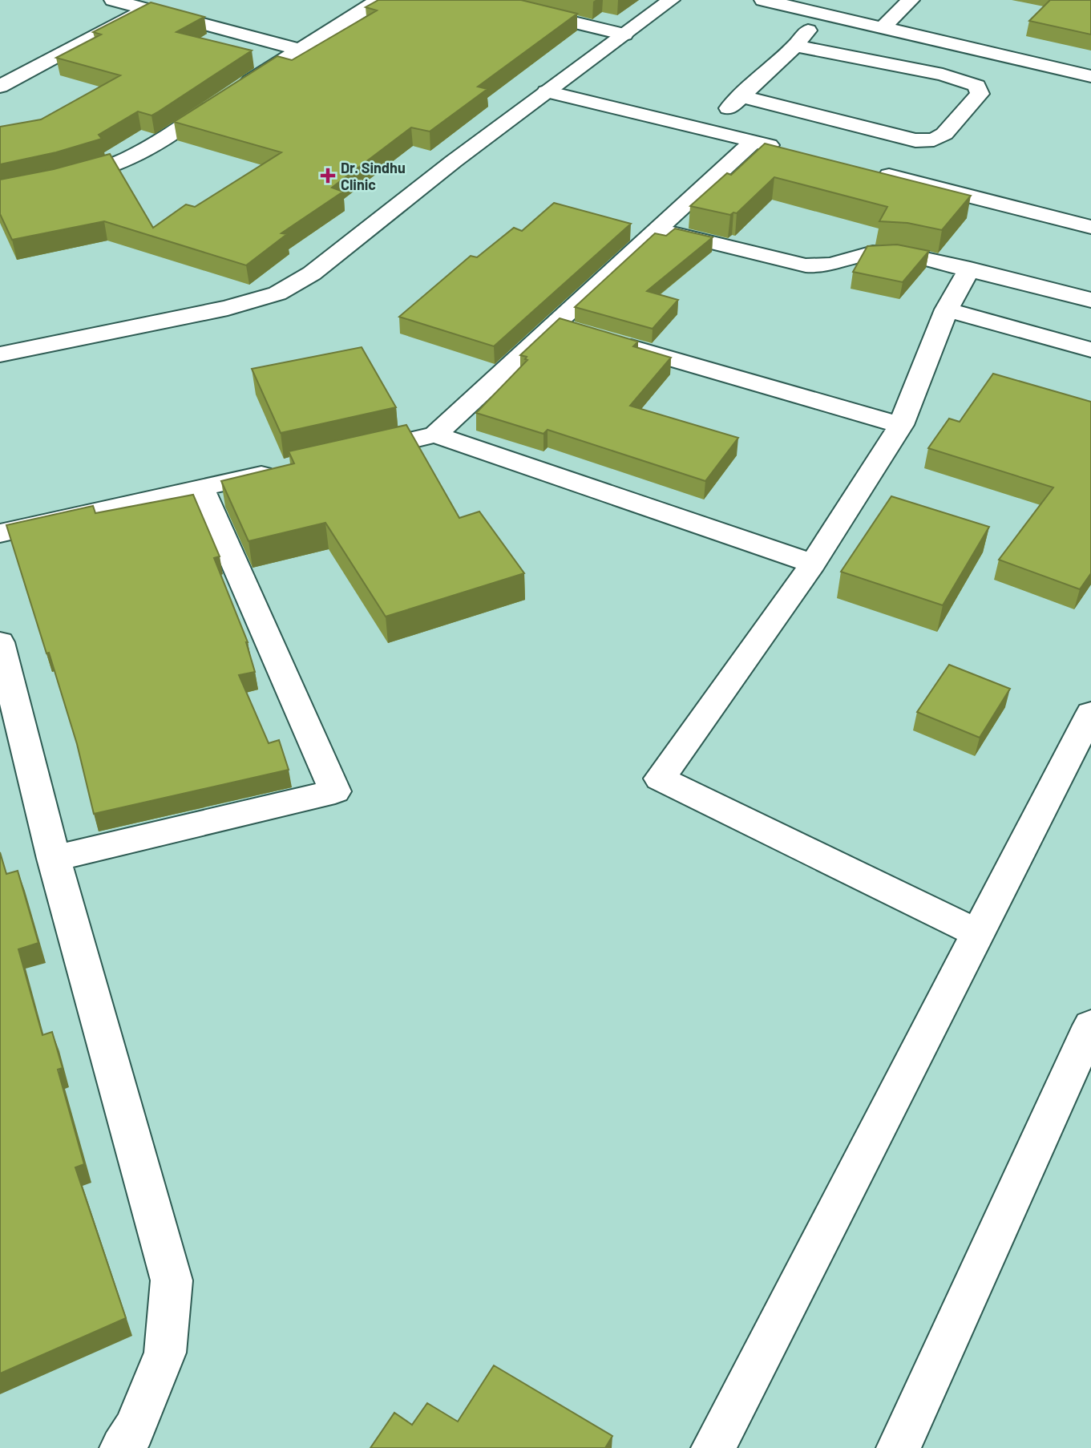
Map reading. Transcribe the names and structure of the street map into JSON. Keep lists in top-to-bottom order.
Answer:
{
  "places": {
    "health": ["Dr. Sindhu Clinic"]
  }
}
